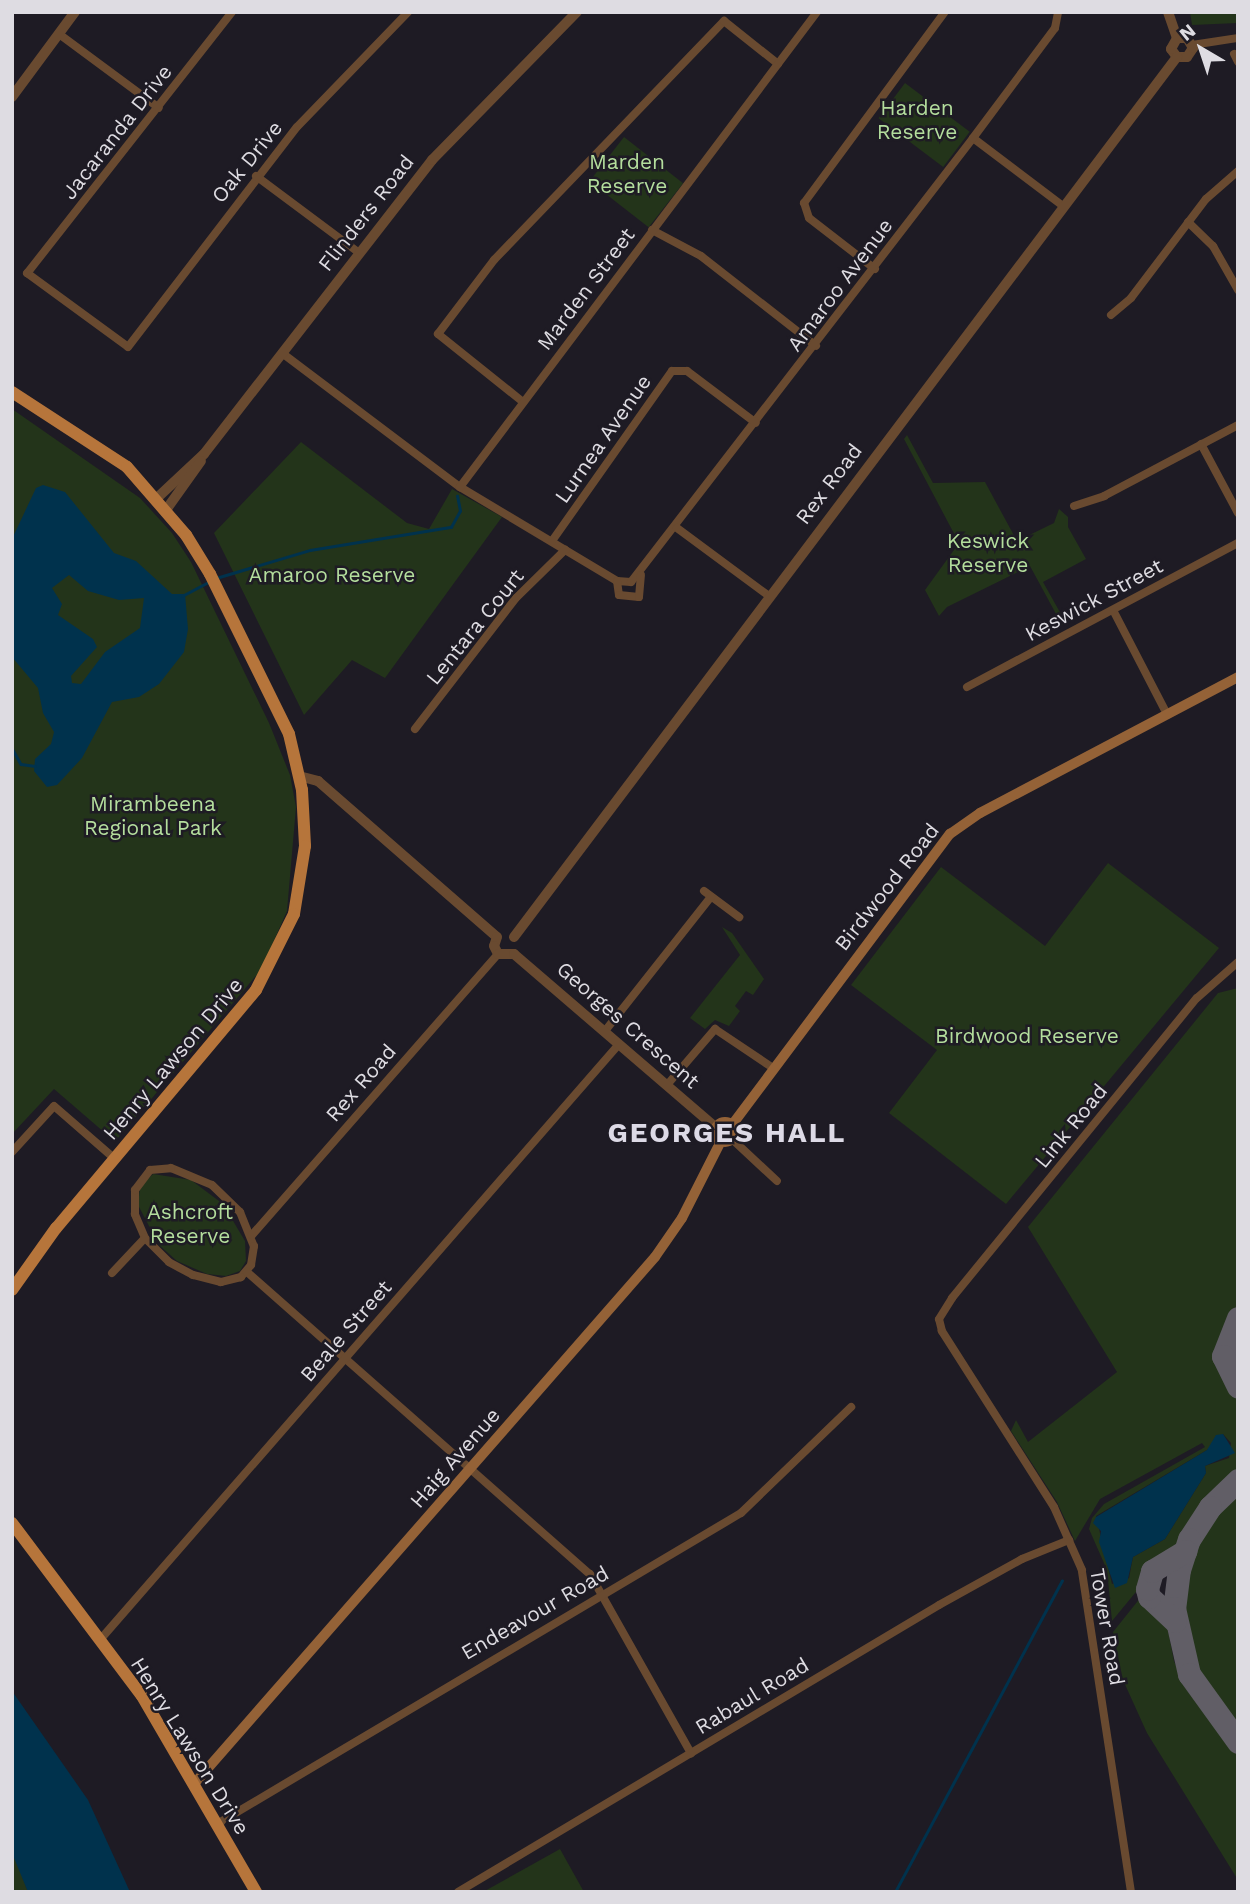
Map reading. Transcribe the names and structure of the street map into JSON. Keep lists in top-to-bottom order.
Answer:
{
  "streets": {
    "main road": ["Birdwood Road", "Henry Lawson Drive", "Haig Avenue"],
    "street": [
      "Jacaranda Drive",
      "Oak Drive",
      "Flinders Road",
      "Amaroo Avenue",
      "Marden Street",
      "Lurnea Avenue",
      "Rex Road",
      "Keswick Street",
      "Lentara Court",
      "Georges Crescent",
      "Link Road",
      "Beale Street",
      "Endeavour Road",
      "Tower Road",
      "Rabaul Road"
    ]
  },
  "crossings": [
    ["Jacaranda Drive", "Oak Drive"],
    ["Flinders Road", "Amaroo Avenue"],
    ["Flinders Road", "Henry Lawson Drive"],
    ["Amaroo Avenue", "Marden Street"],
    ["Amaroo Avenue", "Lurnea Avenue"],
    ["Amaroo Avenue", "Lentara Court"],
    ["Rex Road", "Georges Crescent"],
    ["Georges Crescent", "Beale Street"],
    ["Henry Lawson Drive", "Beale Street"],
    ["Henry Lawson Drive", "Haig Avenue"],
    ["Henry Lawson Drive", "Endeavour Road"],
    ["Link Road", "Tower Road"],
    ["Tower Road", "Rabaul Road"]
  ],
  "districts": ["GEORGES HALL"],
  "parks": [
    "Harden Reserve",
    "Marden Reserve",
    "Keswick Reserve",
    "Amaroo Reserve",
    "Mirambeena Regional Park",
    "Birdwood Reserve",
    "Ashcroft Reserve"
  ],
  "north": "top left"
}
